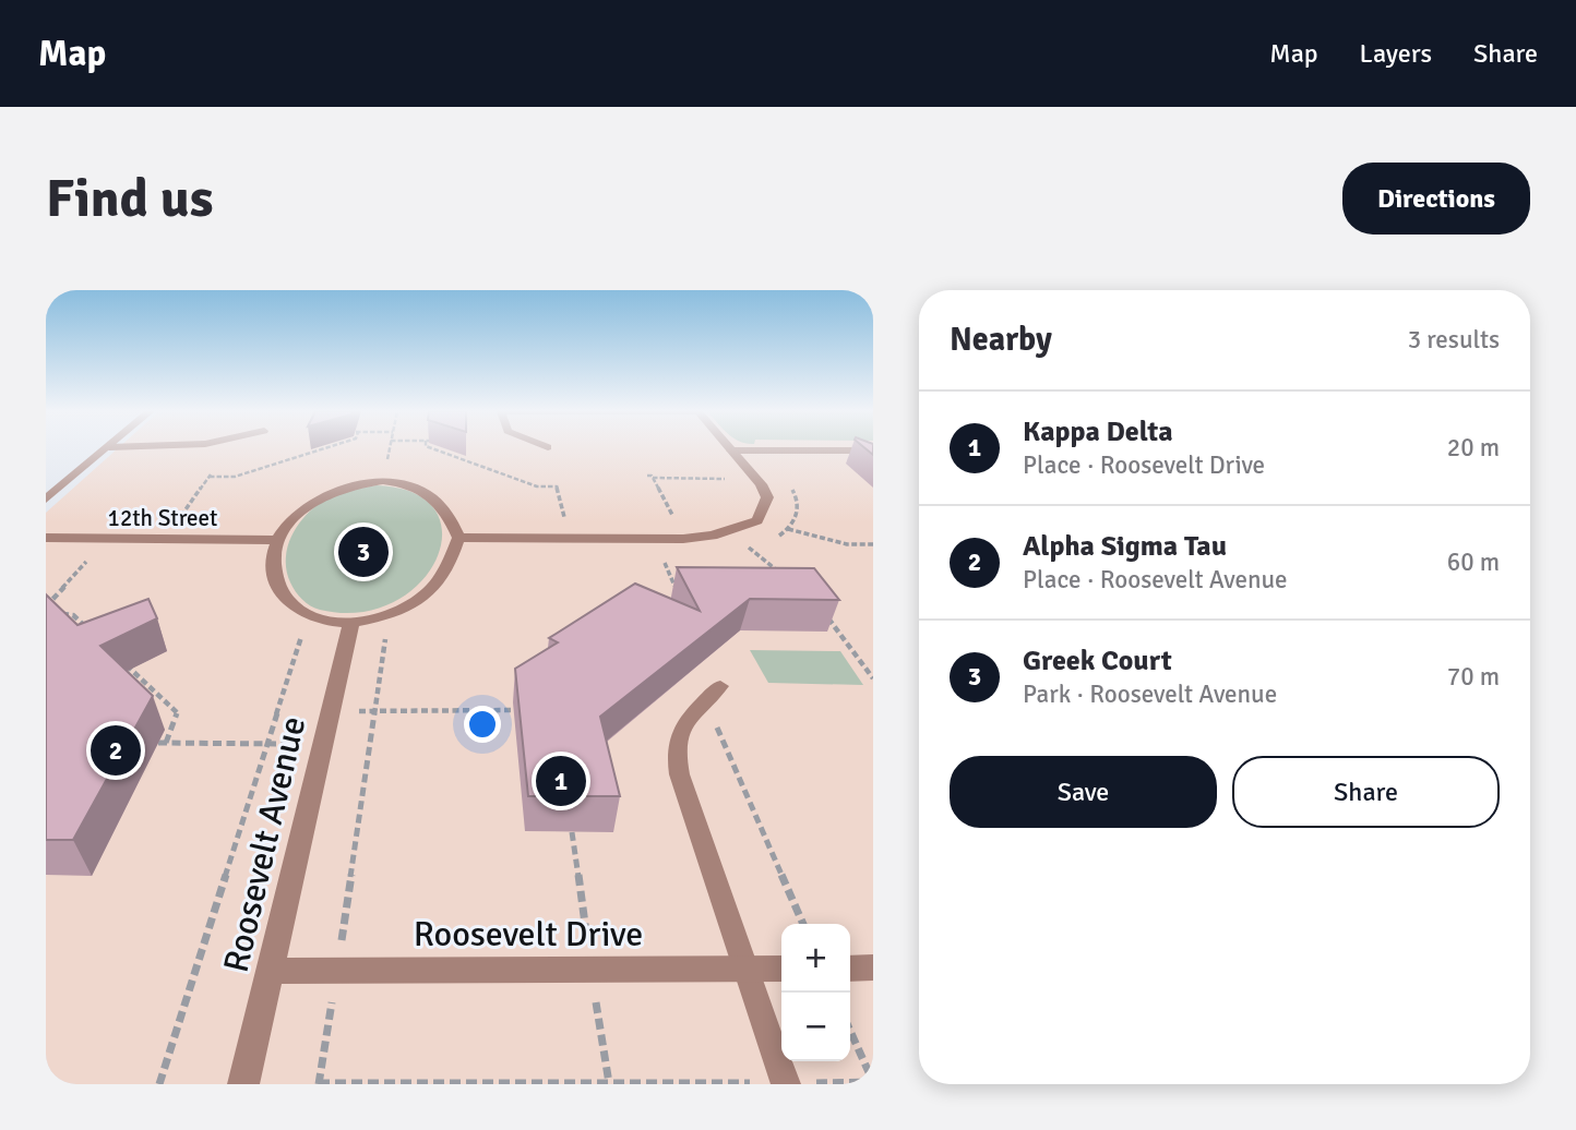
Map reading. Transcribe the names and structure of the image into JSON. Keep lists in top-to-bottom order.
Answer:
{
  "streets": {
    "street": ["12th Street", "Roosevelt Avenue", "Roosevelt Drive"]
  },
  "crossings": [
    ["12th Street", "Roosevelt Avenue"],
    ["Roosevelt Avenue", "Roosevelt Drive"]
  ],
  "page": {
    "header": "Map",
    "nav": ["Map", "Layers", "Share"],
    "buttons": [
      "Directions",
      ["Save", "Share"]
    ],
    "title": "Find us",
    "heading": ["Nearby", "3 results"],
    "list": [
      {
        "mark": "1",
        "name": "Kappa Delta",
        "note": "Place · Roosevelt Drive",
        "value": "20 m"
      },
      {
        "mark": "2",
        "name": "Alpha Sigma Tau",
        "note": "Place · Roosevelt Avenue",
        "value": "60 m"
      },
      {
        "mark": "3",
        "name": "Greek Court",
        "note": "Park · Roosevelt Avenue",
        "value": "70 m"
      }
    ],
    "pins": ["3", "2", "1"],
    "map_buttons": ["+", "−"]
  }
}
